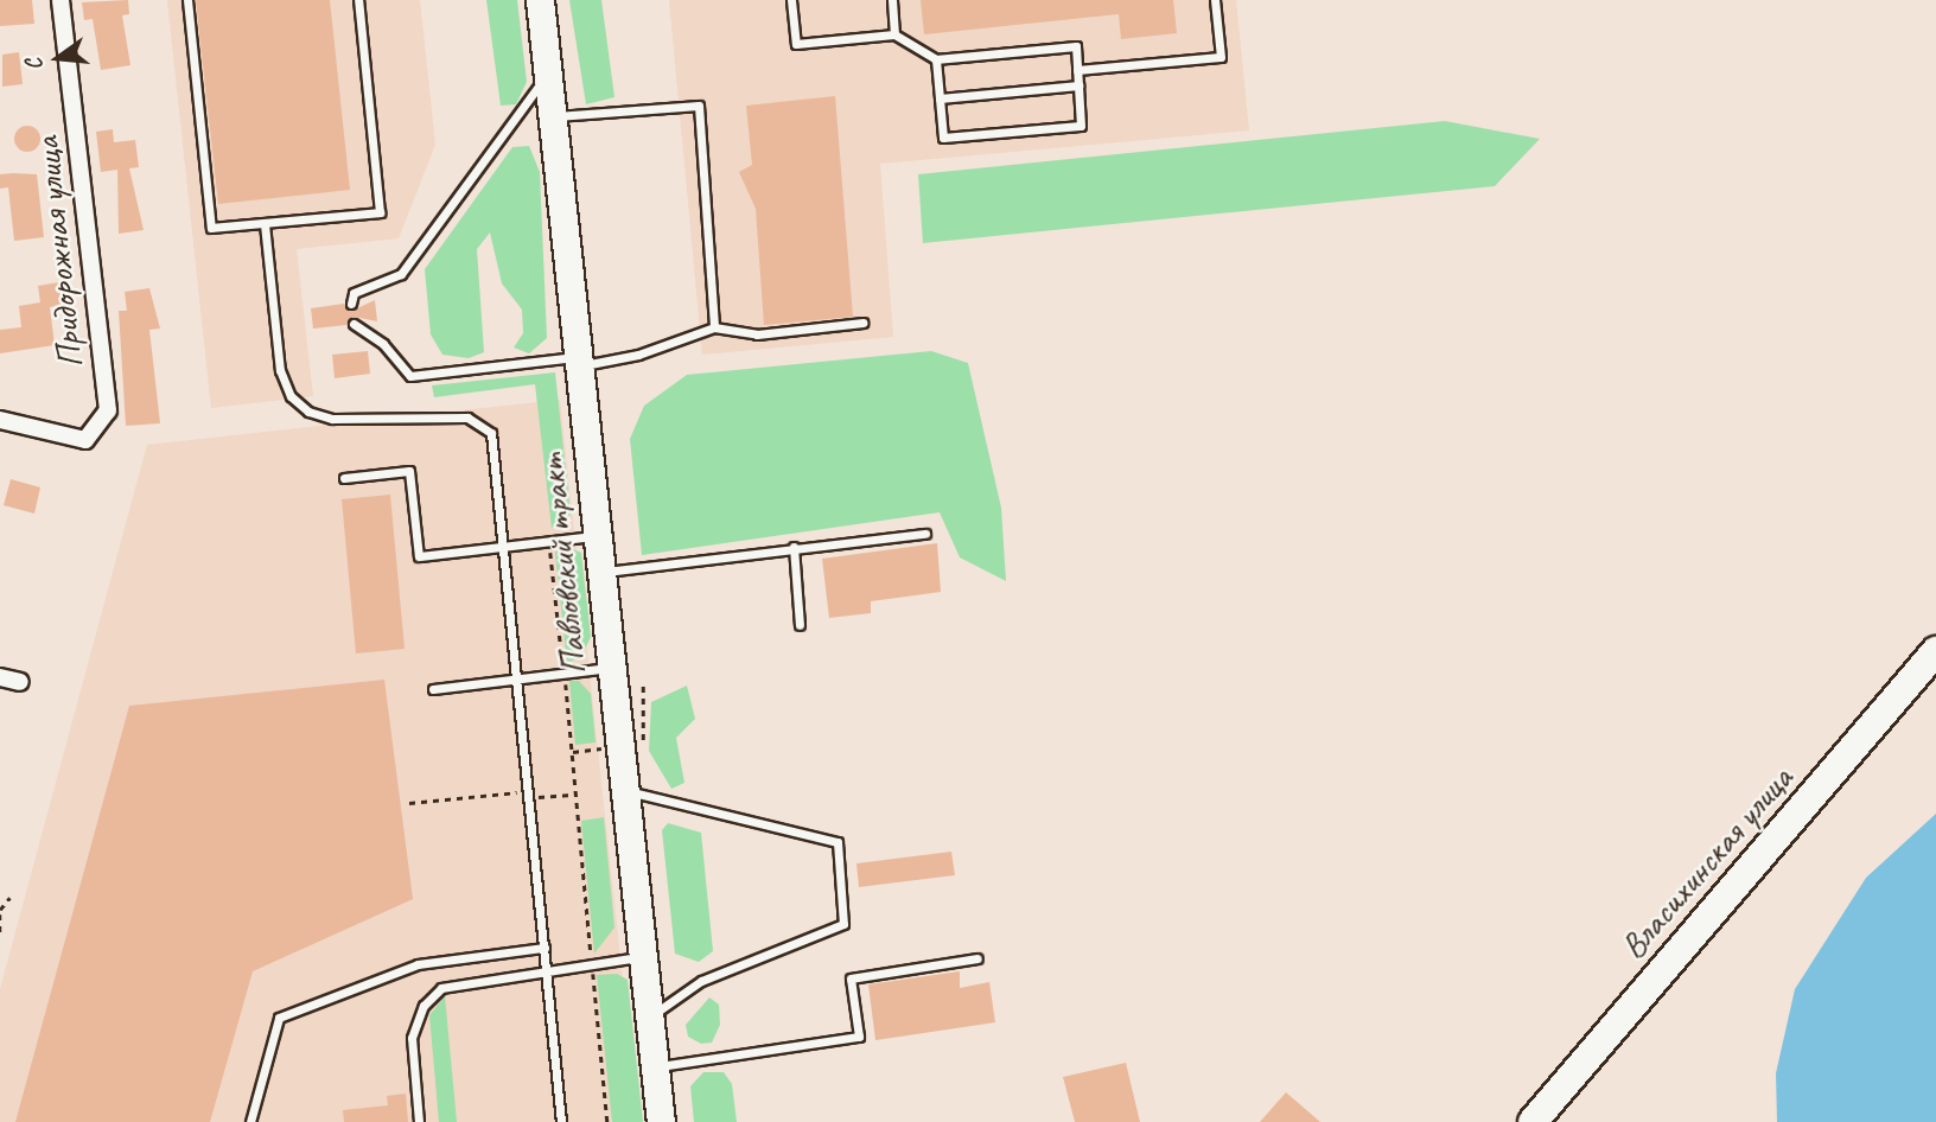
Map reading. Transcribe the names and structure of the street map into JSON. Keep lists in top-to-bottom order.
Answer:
{
  "streets": {
    "highway": ["Власихинская улица"],
    "main road": ["Павловский тракт"],
    "street": ["Придорожная улица"]
  },
  "north": "left"
}
